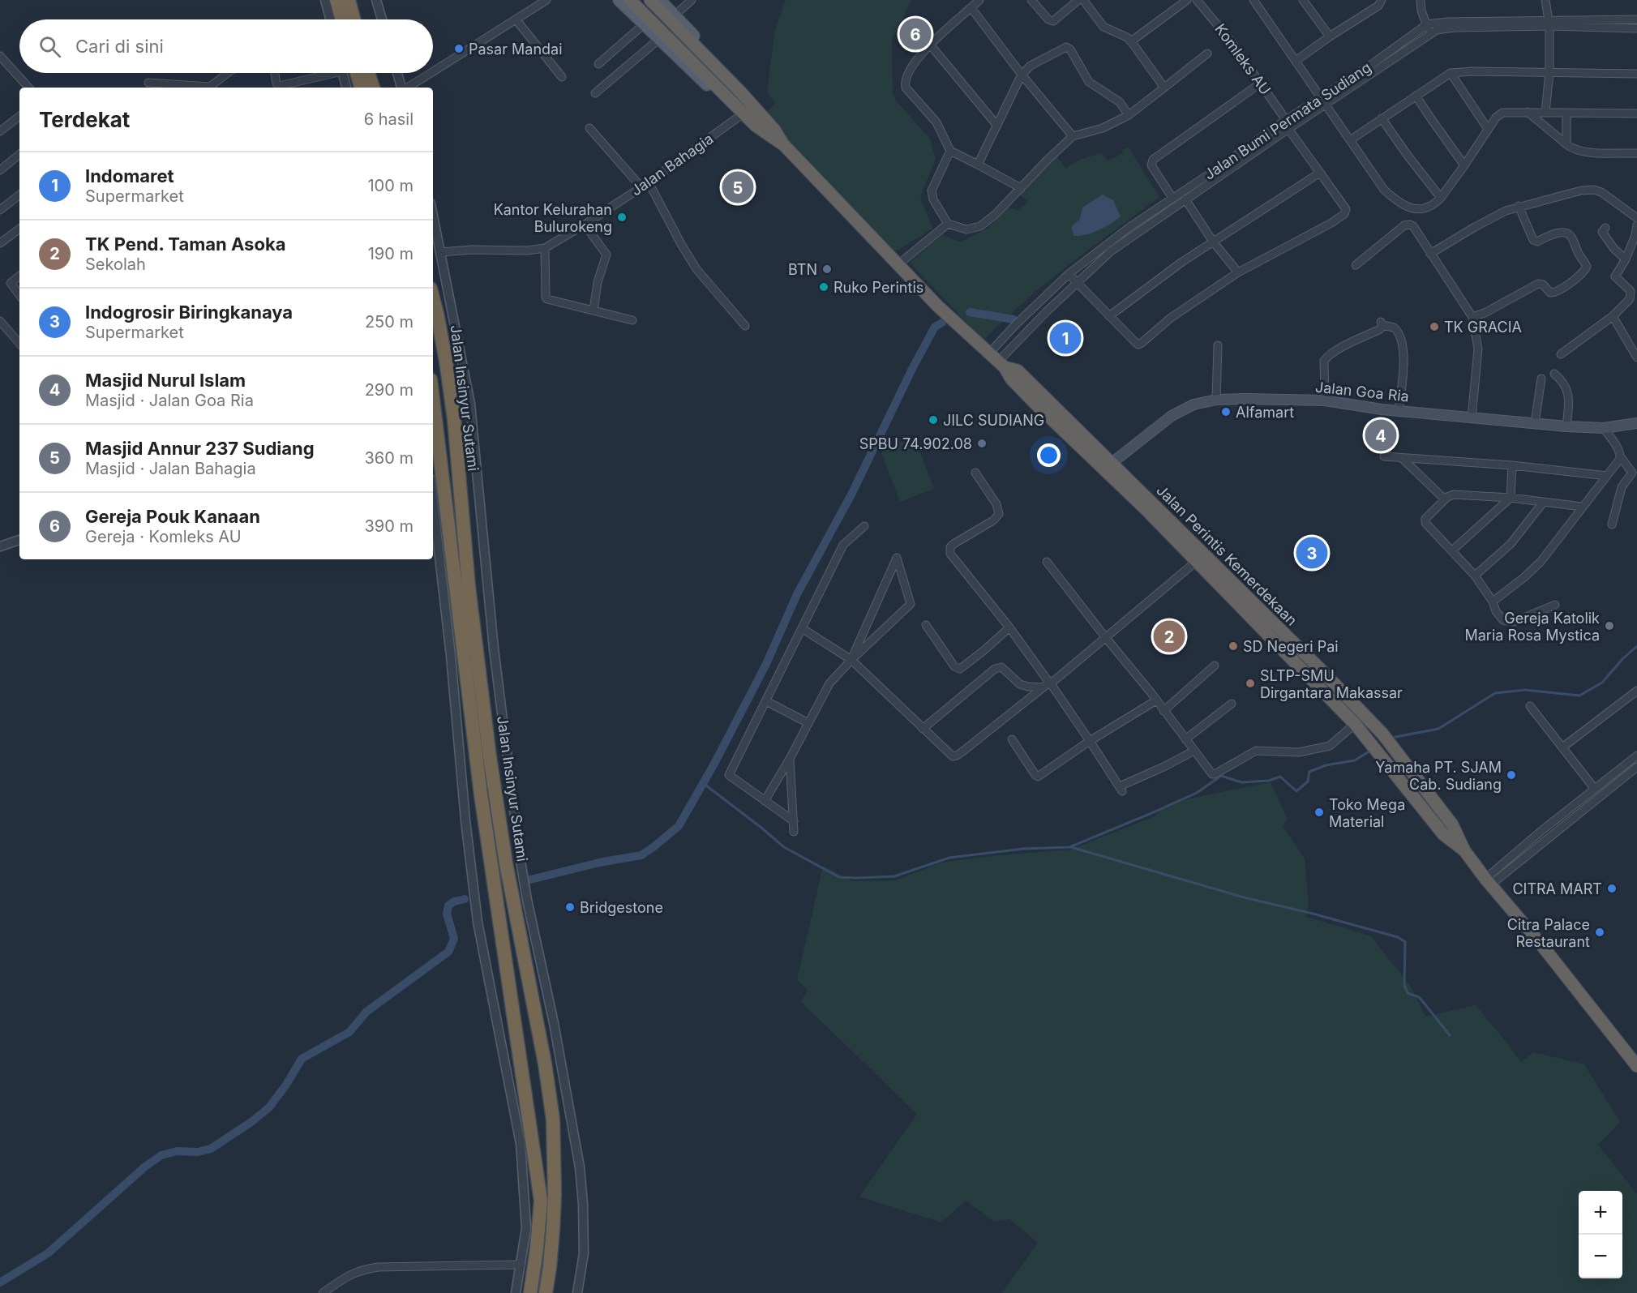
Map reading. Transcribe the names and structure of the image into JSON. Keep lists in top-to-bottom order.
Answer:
{
  "streets": {
    "highway": ["Jalan Insinyur Sutami", "Jalan Perintis Kemerdekaan"],
    "main road": ["Jalan Goa Ria"],
    "street": ["Komleks AU", "Jalan Bumi Permata Sudiang", "Jalan Bahagia"]
  },
  "crossings": [
    ["Komleks AU", "Jalan Bumi Permata Sudiang"],
    ["Jalan Bumi Permata Sudiang", "Jalan Perintis Kemerdekaan"],
    ["Jalan Bahagia", "Jalan Perintis Kemerdekaan"],
    ["Jalan Goa Ria", "Jalan Perintis Kemerdekaan"]
  ],
  "places": [
    "Pasar Mandai",
    "Kantor Kelurahan Bulurokeng",
    "BTN",
    "Ruko Perintis",
    "TK GRACIA",
    "Alfamart",
    "JILC SUDIANG",
    "SPBU 74.902.08",
    "Gereja Katolik Maria Rosa Mystica",
    "SD Negeri Pai",
    "SLTP-SMU Dirgantara Makassar",
    "Yamaha PT. SJAM Cab. Sudiang",
    "Toko Mega Material",
    "CITRA MART",
    "Bridgestone",
    "Citra Palace Restaurant"
  ],
  "page": {
    "pins": [
      "6",
      "5",
      "1",
      "4",
      "3",
      "2"
    ],
    "search": "Cari di sini",
    "heading": ["Terdekat", "6 hasil"],
    "list": [
      {
        "mark": "1",
        "name": "Indomaret",
        "note": "Supermarket",
        "value": "100 m"
      },
      {
        "mark": "2",
        "name": "TK Pend. Taman Asoka",
        "note": "Sekolah",
        "value": "190 m"
      },
      {
        "mark": "3",
        "name": "Indogrosir Biringkanaya",
        "note": "Supermarket",
        "value": "250 m"
      },
      {
        "mark": "4",
        "name": "Masjid Nurul Islam",
        "note": "Masjid · Jalan Goa Ria",
        "value": "290 m"
      },
      {
        "mark": "5",
        "name": "Masjid Annur 237 Sudiang",
        "note": "Masjid · Jalan Bahagia",
        "value": "360 m"
      },
      {
        "mark": "6",
        "name": "Gereja Pouk Kanaan",
        "note": "Gereja · Komleks AU",
        "value": "390 m"
      }
    ],
    "map_buttons": ["+", "−"]
  }
}
